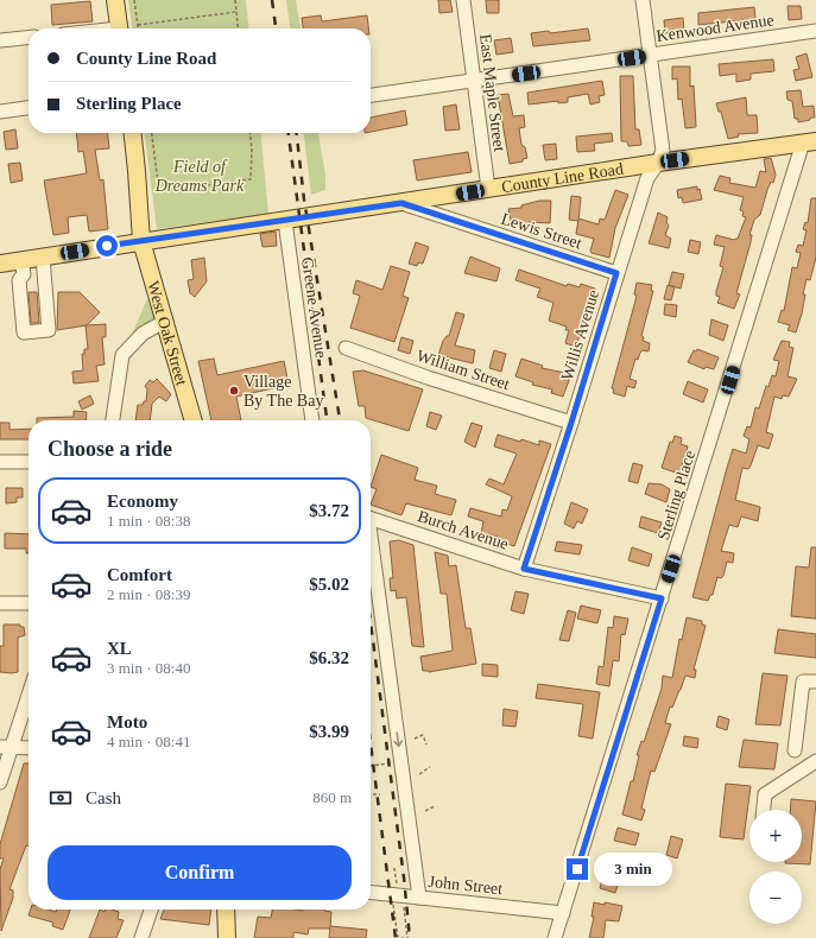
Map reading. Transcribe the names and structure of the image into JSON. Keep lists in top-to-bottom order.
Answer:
{
  "streets": {
    "main road": ["County Line Road", "West Oak Street"],
    "street": [
      "Kenwood Avenue",
      "East Maple Street",
      "Lewis Street",
      "Greene Avenue",
      "Willis Avenue",
      "William Street",
      "Sterling Place",
      "Burch Avenue",
      "John Street"
    ]
  },
  "crossings": [
    ["Kenwood Avenue", "East Maple Street"],
    ["Kenwood Avenue", "Willis Avenue"],
    ["East Maple Street", "County Line Road"],
    ["County Line Road", "Lewis Street"],
    ["County Line Road", "Greene Avenue"],
    ["County Line Road", "West Oak Street"],
    ["County Line Road", "Willis Avenue"],
    ["County Line Road", "Sterling Place"],
    ["Lewis Street", "Willis Avenue"],
    ["Willis Avenue", "William Street"],
    ["Willis Avenue", "Burch Avenue"],
    ["Sterling Place", "Burch Avenue"],
    ["Sterling Place", "John Street"]
  ],
  "parks": ["Field of Dreams Park"],
  "places": ["Village By The Bay"],
  "page": {
    "banner": ["County Line Road", "Sterling Place"],
    "heading": "Choose a ride",
    "list": [
      {
        "name": "Economy",
        "note": "1 min · 08:38",
        "value": "$3.72"
      },
      {
        "name": "Comfort",
        "note": "2 min · 08:39",
        "value": "$5.02"
      },
      {
        "name": "XL",
        "note": "3 min · 08:40",
        "value": "$6.32"
      },
      {
        "name": "Moto",
        "note": "4 min · 08:41",
        "value": "$3.99"
      }
    ],
    "pay": ["Cash", "860 m"],
    "map_buttons": ["+", "−"],
    "buttons": "Confirm",
    "bubble": "3 min"
  }
}
